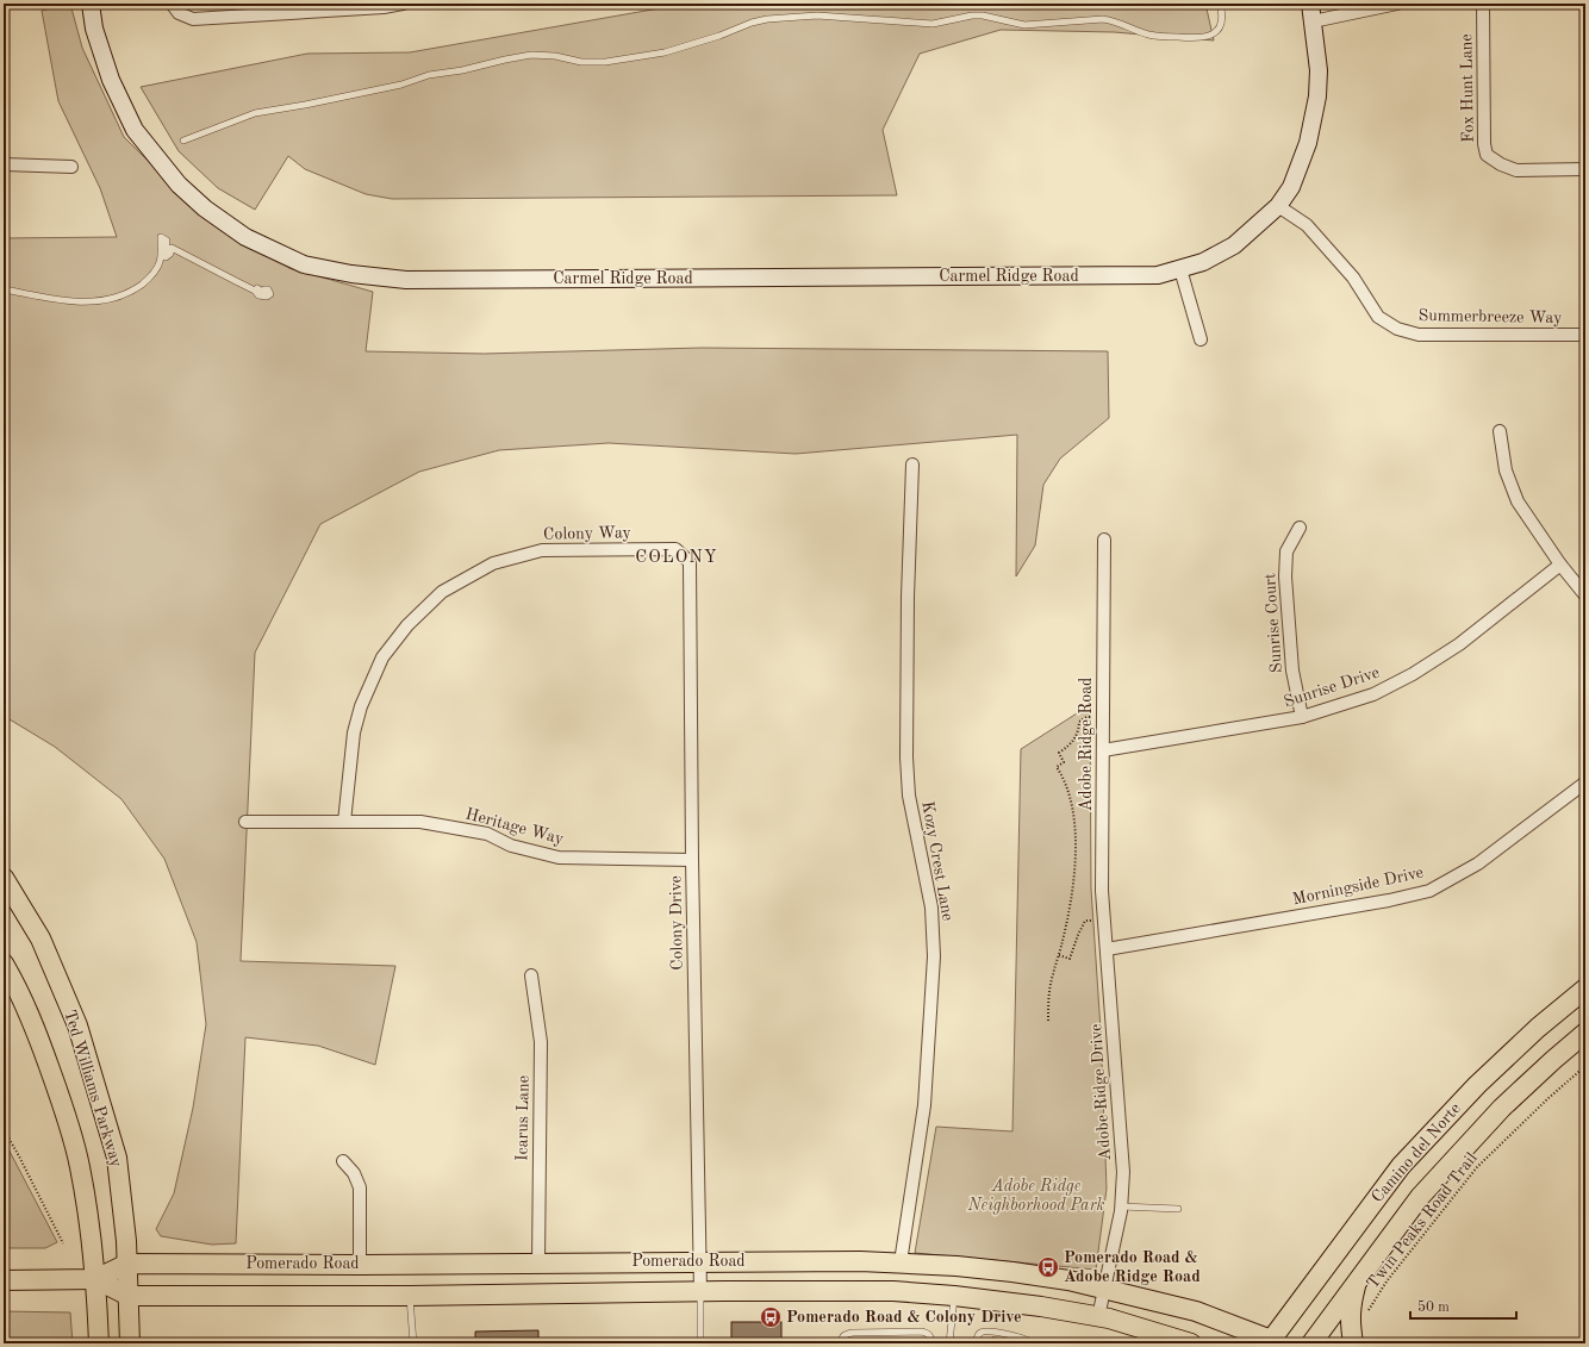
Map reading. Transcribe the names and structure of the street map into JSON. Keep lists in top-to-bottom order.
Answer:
{
  "streets": {
    "main road": ["Ted Williams Parkway", "Camino del Norte", "Pomerado Road"],
    "street": [
      "Fox Hunt Lane",
      "Carmel Ridge Road",
      "Summerbreeze Way",
      "Colony Way",
      "Sunrise Court",
      "Sunrise Drive",
      "Adobe Ridge Road",
      "Heritage Way",
      "Kozy Crest Lane",
      "Morningside Drive",
      "Colony Drive",
      "Adobe Ridge Drive",
      "Icarus Lane"
    ],
    "path": ["Twin Peaks Road Trail"]
  },
  "crossings": [
    ["Carmel Ridge Road", "Summerbreeze Way"],
    ["Colony Way", "Heritage Way"],
    ["Colony Way", "Colony Drive"],
    ["Sunrise Court", "Sunrise Drive"],
    ["Sunrise Drive", "Adobe Ridge Road"],
    ["Adobe Ridge Road", "Morningside Drive"],
    ["Adobe Ridge Road", "Adobe Ridge Drive"],
    ["Heritage Way", "Colony Drive"],
    ["Kozy Crest Lane", "Pomerado Road"],
    ["Morningside Drive", "Adobe Ridge Drive"],
    ["Colony Drive", "Pomerado Road"],
    ["Ted Williams Parkway", "Pomerado Road"],
    ["Adobe Ridge Drive", "Pomerado Road"],
    ["Icarus Lane", "Pomerado Road"],
    ["Camino del Norte", "Pomerado Road"]
  ],
  "districts": ["COLONY"],
  "parks": ["Adobe Ridge Neighborhood Park"],
  "places": {
    "bus stop": ["Pomerado Road & Adobe Ridge Road", "Pomerado Road & Colony Drive"]
  },
  "scale_bar": "50 m"
}
